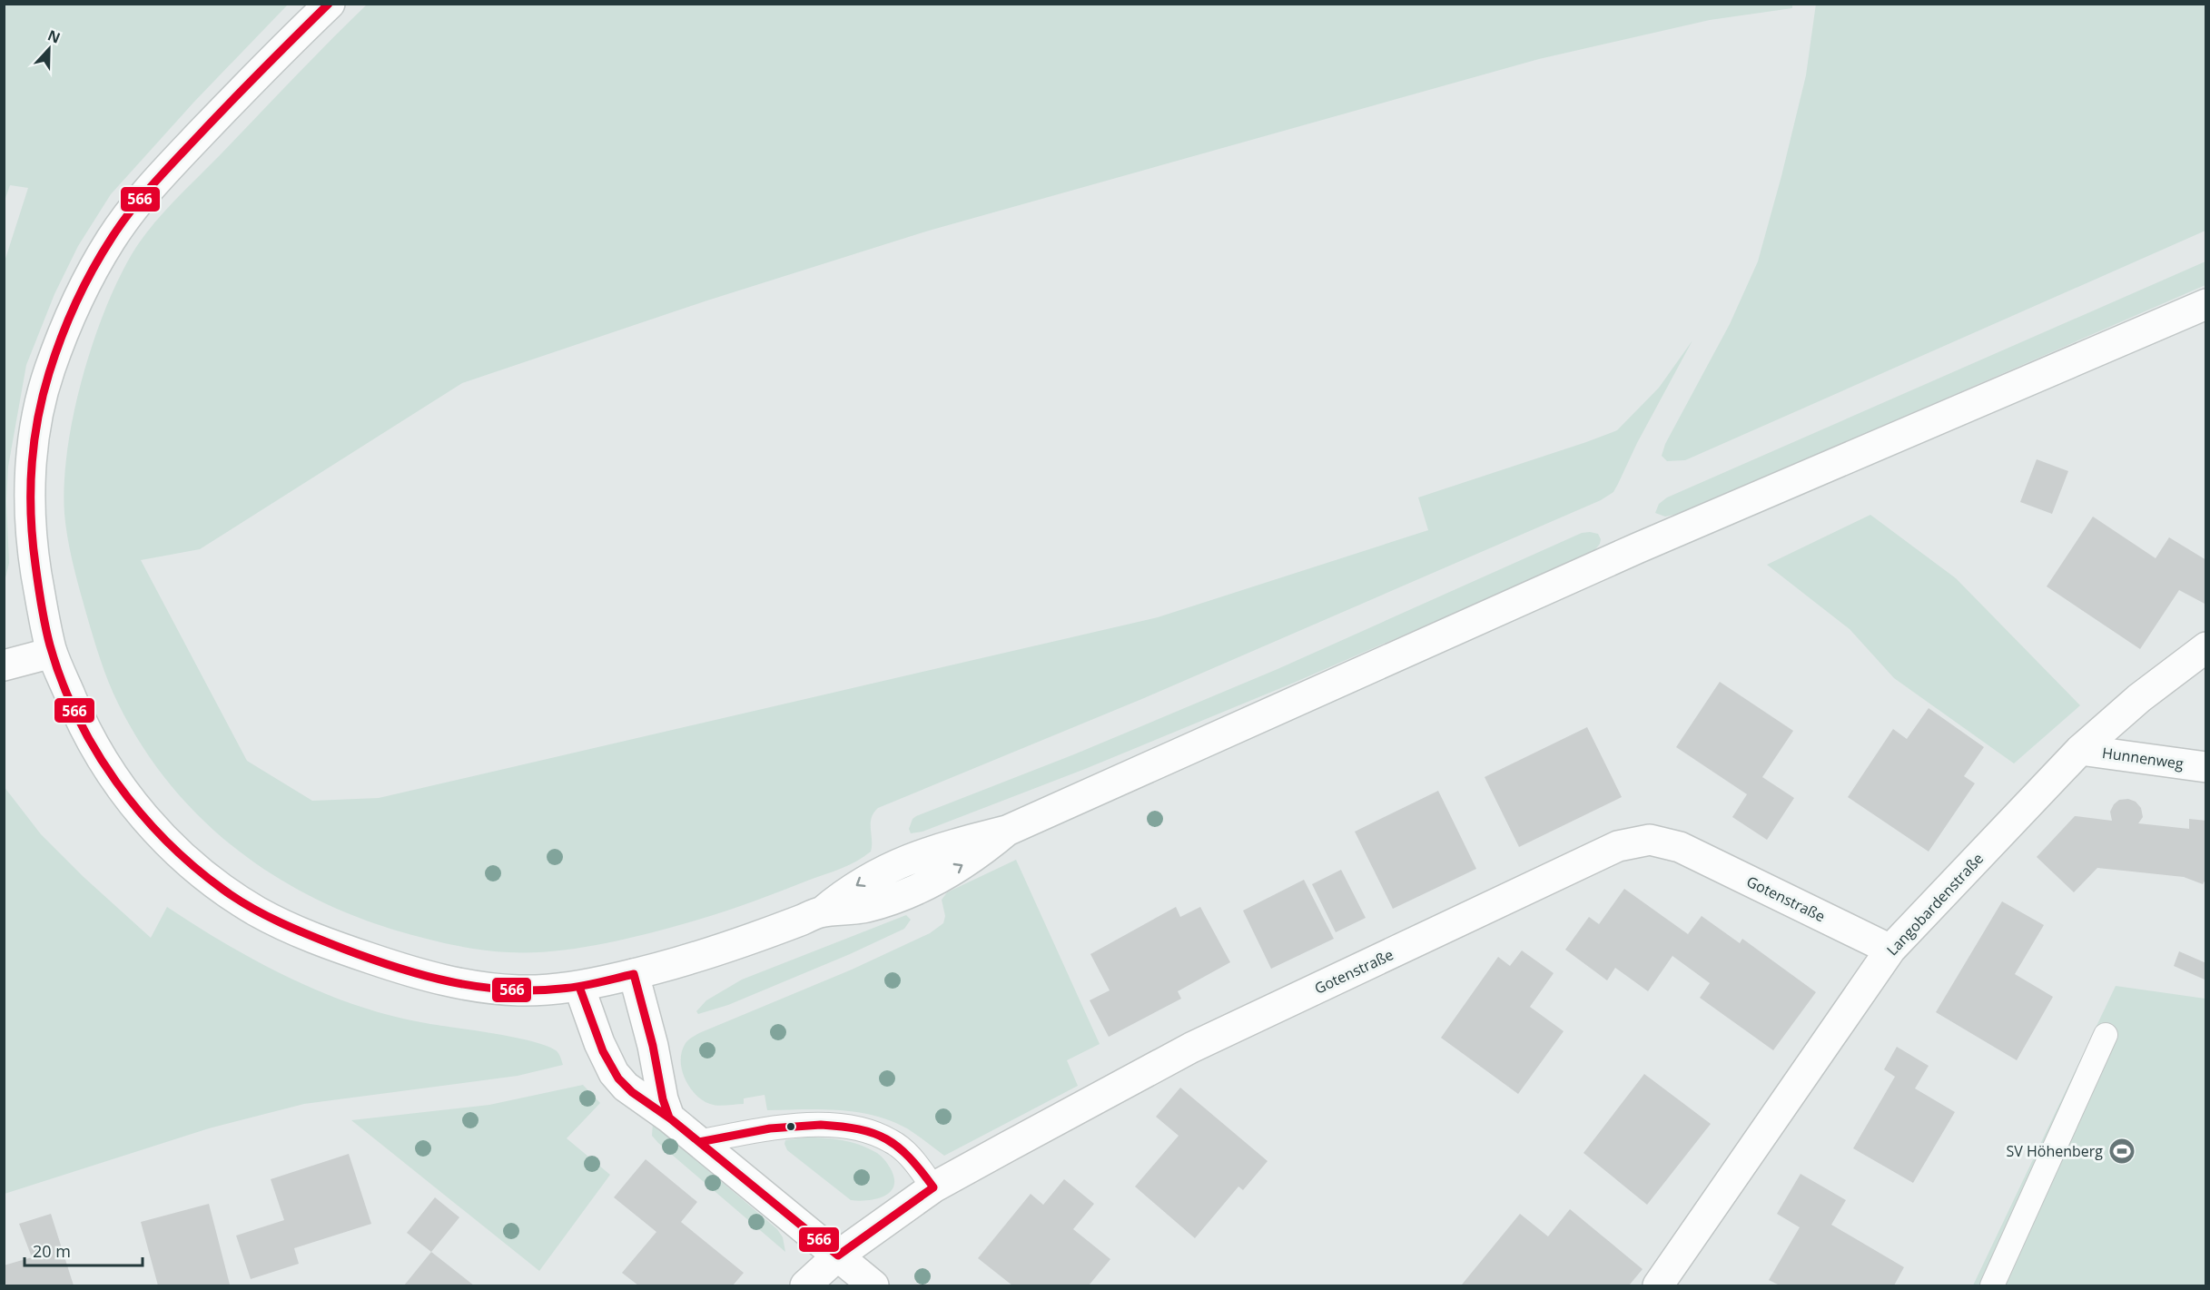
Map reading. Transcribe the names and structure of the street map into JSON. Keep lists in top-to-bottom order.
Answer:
{
  "streets": {
    "main road": ["Hunnenweg", "Gotenstraße", "Langobardenstraße"]
  },
  "crossings": [
    ["Hunnenweg", "Langobardenstraße"],
    ["Gotenstraße", "Langobardenstraße"]
  ],
  "places": {
    "sports": ["SV Höhenberg"]
  },
  "lines": ["transit line 566"],
  "scale_bar": "20 m",
  "north": "top"
}
